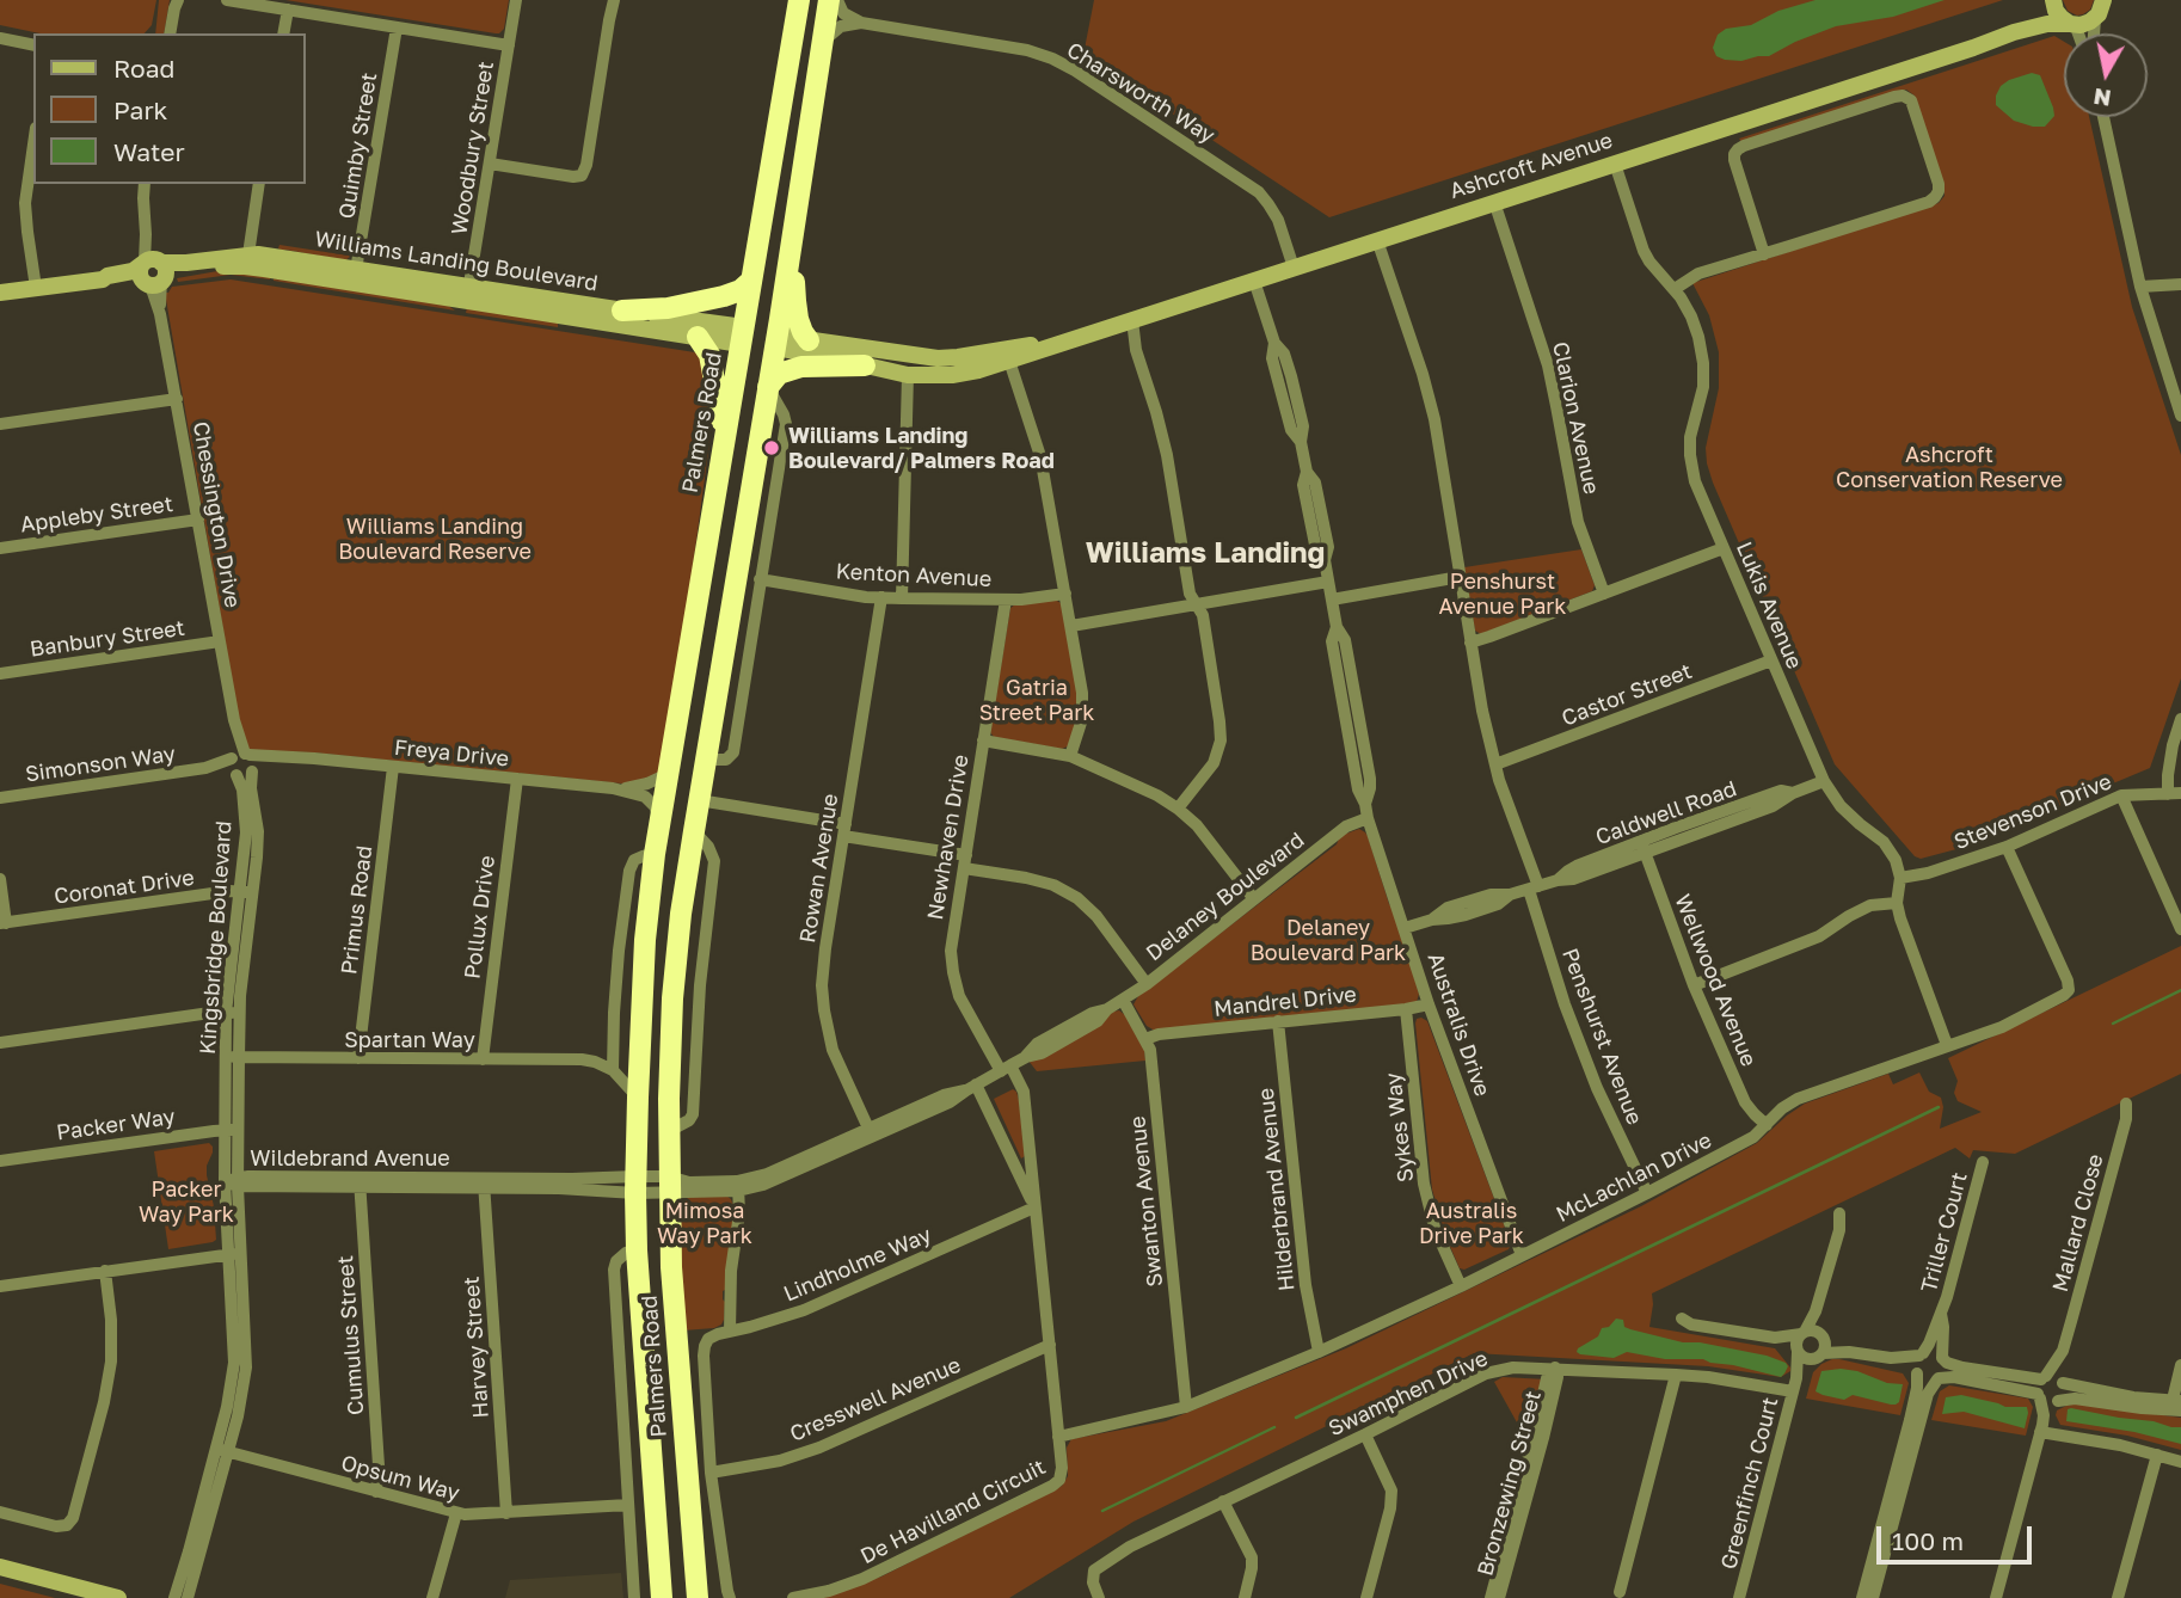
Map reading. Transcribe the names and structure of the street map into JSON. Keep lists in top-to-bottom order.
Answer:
{
  "streets": {
    "highway": ["Palmers Road"],
    "main road": ["Ashcroft Avenue", "Williams Landing Boulevard"],
    "street": [
      "Charsworth Way",
      "Quimby Street",
      "Woodbury Street",
      "Clarion Avenue",
      "Appleby Street",
      "Chessington Drive",
      "Kenton Avenue",
      "Lukis Avenue",
      "Banbury Street",
      "Castor Street",
      "Freya Drive",
      "Simonson Way",
      "Stevenson Drive",
      "Caldwell Road",
      "Newhaven Drive",
      "Rowan Avenue",
      "Coronat Drive",
      "Delaney Boulevard",
      "Primus Road",
      "Pollux Drive",
      "Kingsbridge Boulevard",
      "Wellwood Avenue",
      "Mandrel Drive",
      "Australis Drive",
      "Penshurst Avenue",
      "Spartan Way",
      "Packer Way",
      "Sykes Way",
      "Wildebrand Avenue",
      "McLachlan Drive",
      "Hilderbrand Avenue",
      "Swanton Avenue",
      "Mallard Close",
      "Triller Court",
      "Lindholme Way",
      "Cumulus Street",
      "Harvey Street",
      "Swamphen Drive",
      "Cresswell Avenue",
      "Opsum Way",
      "Bronzewing Street",
      "Greenfinch Court",
      "De Havilland Circuit"
    ]
  },
  "crossings": [
    ["Charsworth Way", "Ashcroft Avenue"],
    ["Quimby Street", "Williams Landing Boulevard"],
    ["Woodbury Street", "Williams Landing Boulevard"],
    ["Ashcroft Avenue", "Clarion Avenue"],
    ["Ashcroft Avenue", "Palmers Road"],
    ["Ashcroft Avenue", "Lukis Avenue"],
    ["Ashcroft Avenue", "Australis Drive"],
    ["Ashcroft Avenue", "Penshurst Avenue"],
    ["Williams Landing Boulevard", "Palmers Road"],
    ["Williams Landing Boulevard", "Chessington Drive"],
    ["Palmers Road", "Freya Drive"],
    ["Palmers Road", "Delaney Boulevard"],
    ["Palmers Road", "Wildebrand Avenue"],
    ["Palmers Road", "Opsum Way"],
    ["Appleby Street", "Chessington Drive"],
    ["Chessington Drive", "Banbury Street"],
    ["Chessington Drive", "Freya Drive"],
    ["Chessington Drive", "Simonson Way"],
    ["Chessington Drive", "Kingsbridge Boulevard"],
    ["Kenton Avenue", "Newhaven Drive"],
    ["Kenton Avenue", "Rowan Avenue"],
    ["Lukis Avenue", "Castor Street"],
    ["Lukis Avenue", "Stevenson Drive"],
    ["Lukis Avenue", "Caldwell Road"],
    ["Castor Street", "Penshurst Avenue"],
    ["Freya Drive", "Simonson Way"],
    ["Freya Drive", "Primus Road"],
    ["Freya Drive", "Pollux Drive"],
    ["Freya Drive", "Kingsbridge Boulevard"],
    ["Simonson Way", "Kingsbridge Boulevard"],
    ["Stevenson Drive", "McLachlan Drive"],
    ["Caldwell Road", "Wellwood Avenue"],
    ["Caldwell Road", "Australis Drive"],
    ["Caldwell Road", "Penshurst Avenue"],
    ["Newhaven Drive", "Delaney Boulevard"],
    ["Newhaven Drive", "De Havilland Circuit"],
    ["Rowan Avenue", "Delaney Boulevard"],
    ["Coronat Drive", "Kingsbridge Boulevard"],
    ["Delaney Boulevard", "Australis Drive"],
    ["Delaney Boulevard", "Wildebrand Avenue"],
    ["Delaney Boulevard", "Swanton Avenue"],
    ["Delaney Boulevard", "De Havilland Circuit"],
    ["Primus Road", "Spartan Way"],
    ["Pollux Drive", "Spartan Way"],
    ["Kingsbridge Boulevard", "Spartan Way"],
    ["Kingsbridge Boulevard", "Packer Way"],
    ["Kingsbridge Boulevard", "Wildebrand Avenue"],
    ["Kingsbridge Boulevard", "Opsum Way"],
    ["Wellwood Avenue", "McLachlan Drive"],
    ["Mandrel Drive", "Australis Drive"],
    ["Mandrel Drive", "Sykes Way"],
    ["Mandrel Drive", "Hilderbrand Avenue"],
    ["Mandrel Drive", "Swanton Avenue"],
    ["Australis Drive", "McLachlan Drive"],
    ["Penshurst Avenue", "McLachlan Drive"],
    ["Sykes Way", "McLachlan Drive"],
    ["Wildebrand Avenue", "Cumulus Street"],
    ["Wildebrand Avenue", "Harvey Street"],
    ["McLachlan Drive", "Hilderbrand Avenue"],
    ["McLachlan Drive", "Swanton Avenue"],
    ["McLachlan Drive", "De Havilland Circuit"],
    ["Lindholme Way", "Cresswell Avenue"],
    ["Lindholme Way", "De Havilland Circuit"],
    ["Cumulus Street", "Opsum Way"],
    ["Harvey Street", "Opsum Way"],
    ["Swamphen Drive", "Bronzewing Street"],
    ["Swamphen Drive", "Greenfinch Court"],
    ["Cresswell Avenue", "De Havilland Circuit"]
  ],
  "districts": ["Williams Landing"],
  "parks": [
    "Ashcroft Conservation Reserve",
    "Williams Landing Boulevard Reserve",
    "Penshurst Avenue Park",
    "Gatria Street Park",
    "Delaney Boulevard Park",
    "Packer Way Park",
    "Mimosa Way Park",
    "Australis Drive Park"
  ],
  "places": ["Williams Landing Boulevard/ Palmers Road"],
  "legend": ["Road", "Park", "Water"],
  "scale_bar": "100 m",
  "north": "bottom"
}
